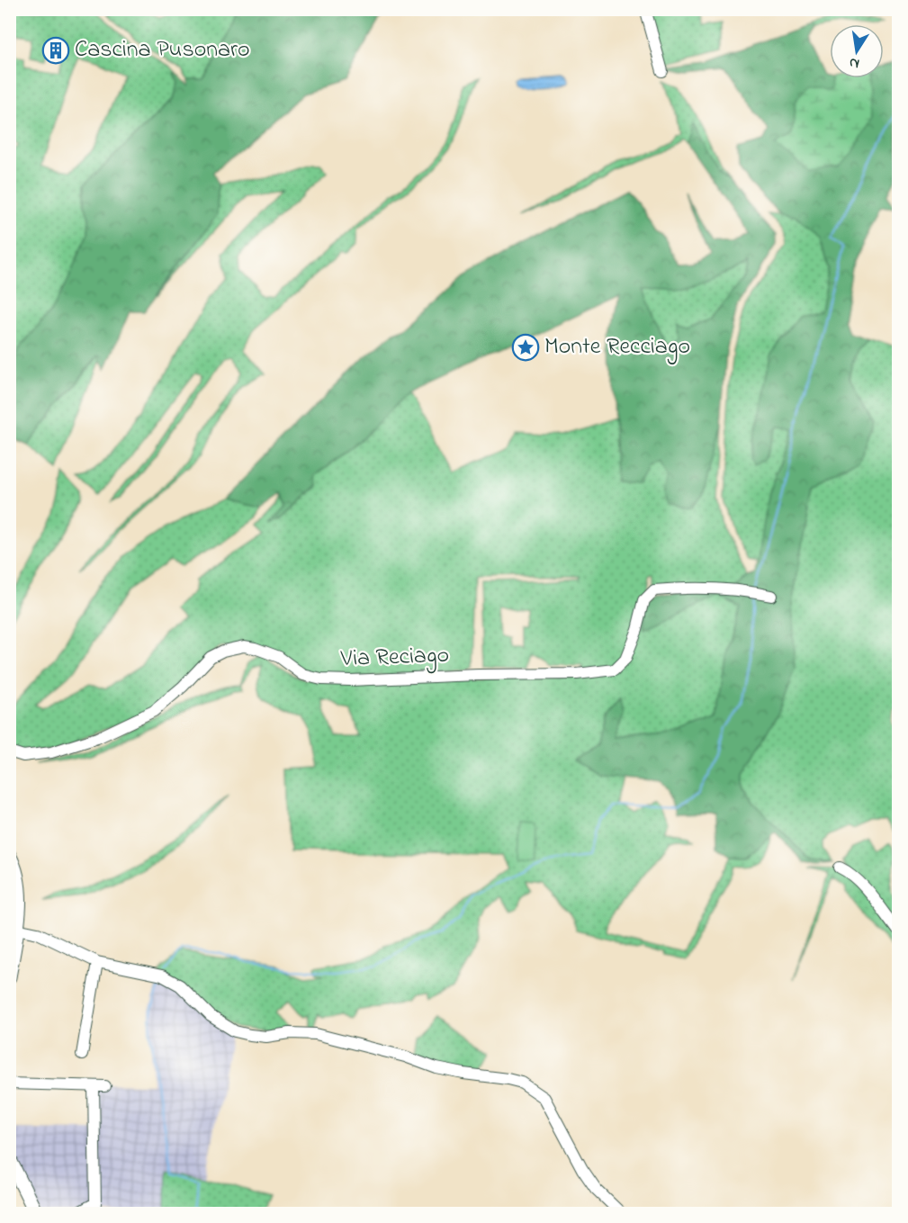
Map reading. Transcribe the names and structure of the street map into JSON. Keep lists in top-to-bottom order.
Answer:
{
  "streets": {
    "street": ["Via Reciago"]
  },
  "places": {
    "building": ["Cascina Pusonaro"],
    "place": ["Monte Recciago"]
  },
  "north": "bottom"
}
